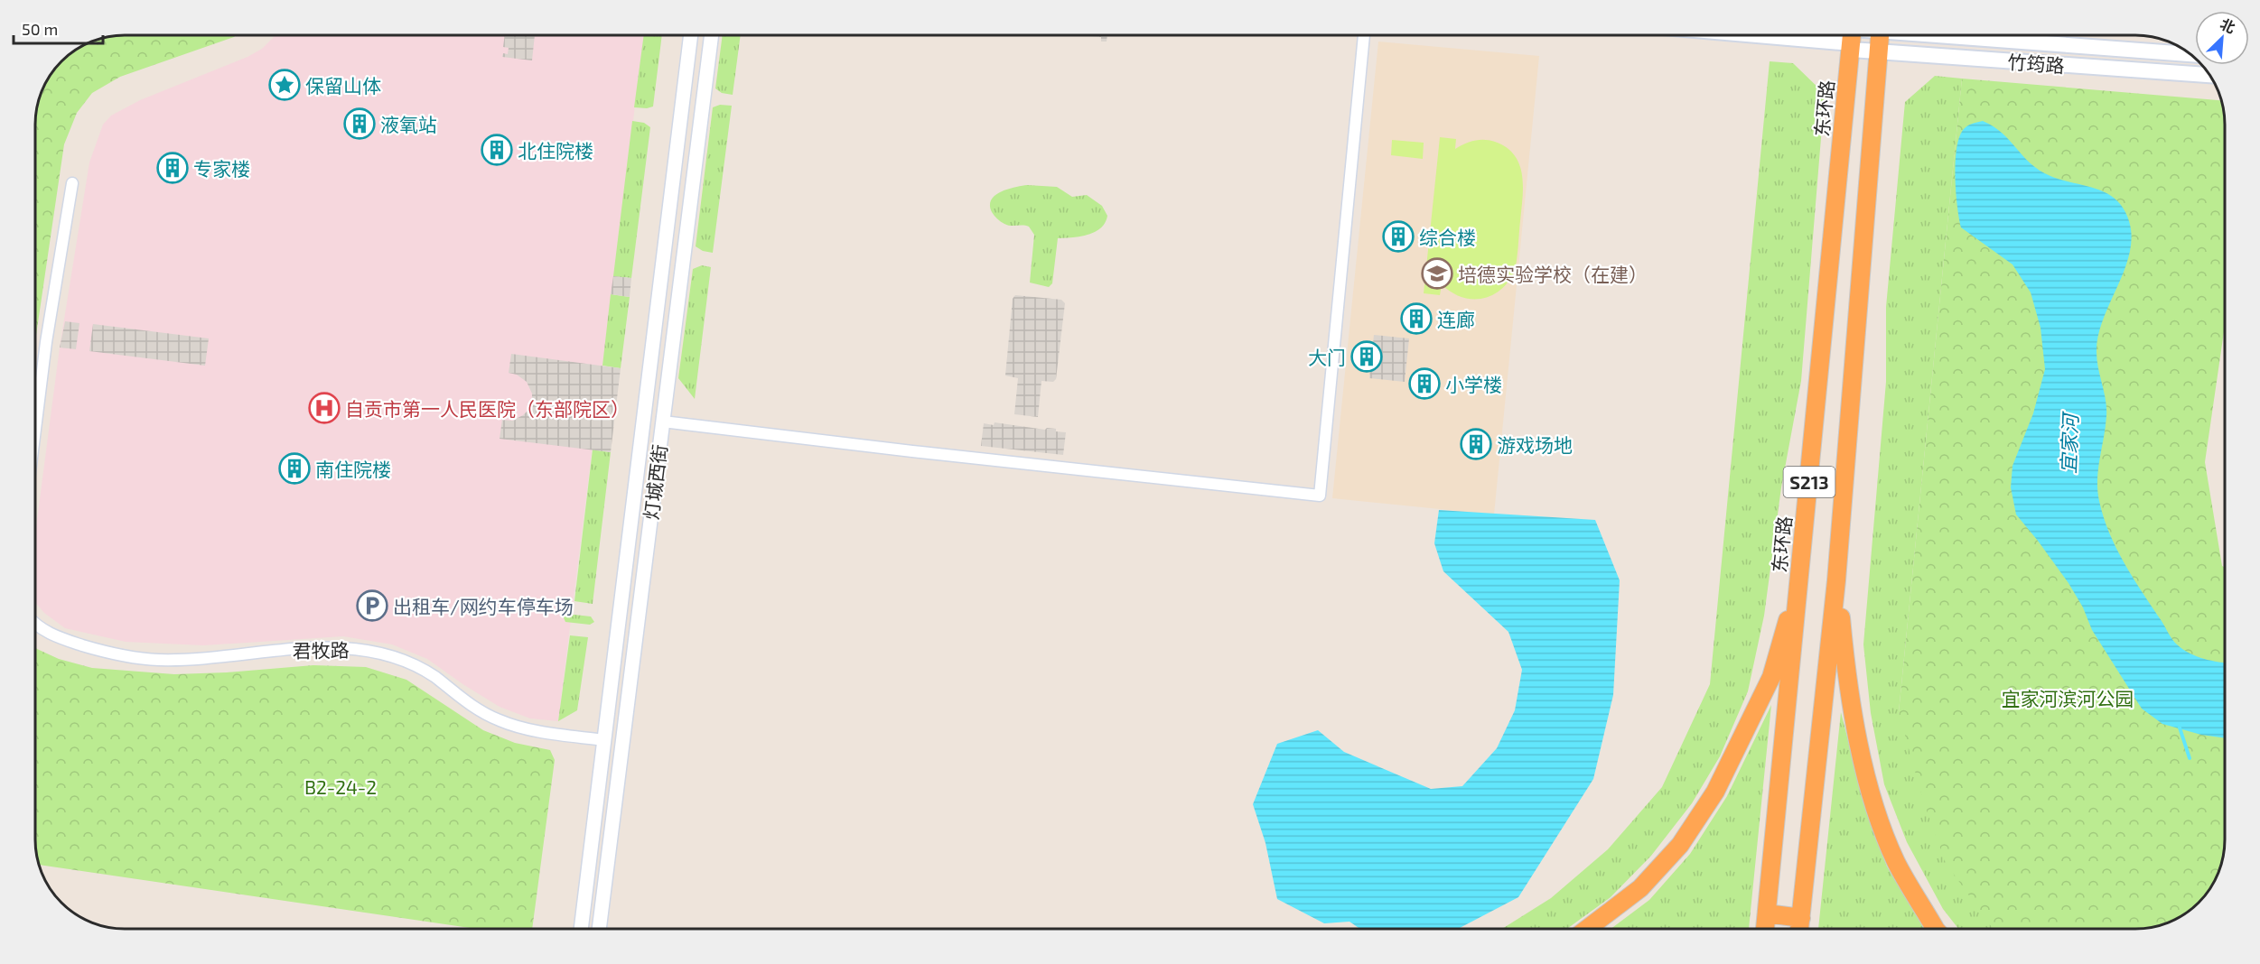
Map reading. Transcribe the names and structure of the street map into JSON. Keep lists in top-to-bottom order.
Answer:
{
  "streets": {
    "highway": ["东环路", "S213"],
    "main road": ["竹筠路"],
    "street": ["灯城西街", "君牧路"]
  },
  "crossings": [
    ["竹筠路", "东环路"],
    ["竹筠路", "S213"],
    ["灯城西街", "君牧路"]
  ],
  "water": ["宜家河"],
  "parks": ["宜家河滨河公园", "B2-24-2"],
  "places": {
    "place": ["保留山体"],
    "building": [
      "液氧站",
      "北住院楼",
      "专家楼",
      "综合楼",
      "连廊",
      "大门",
      "小学楼",
      "游戏场地",
      "南住院楼"
    ],
    "school or university": ["培德实验学校（在建）"],
    "hospital": ["自贡市第一人民医院（东部院区）"],
    "parking": ["出租车/网约车停车场"]
  },
  "scale_bar": "50 m",
  "north": "top right"
}
